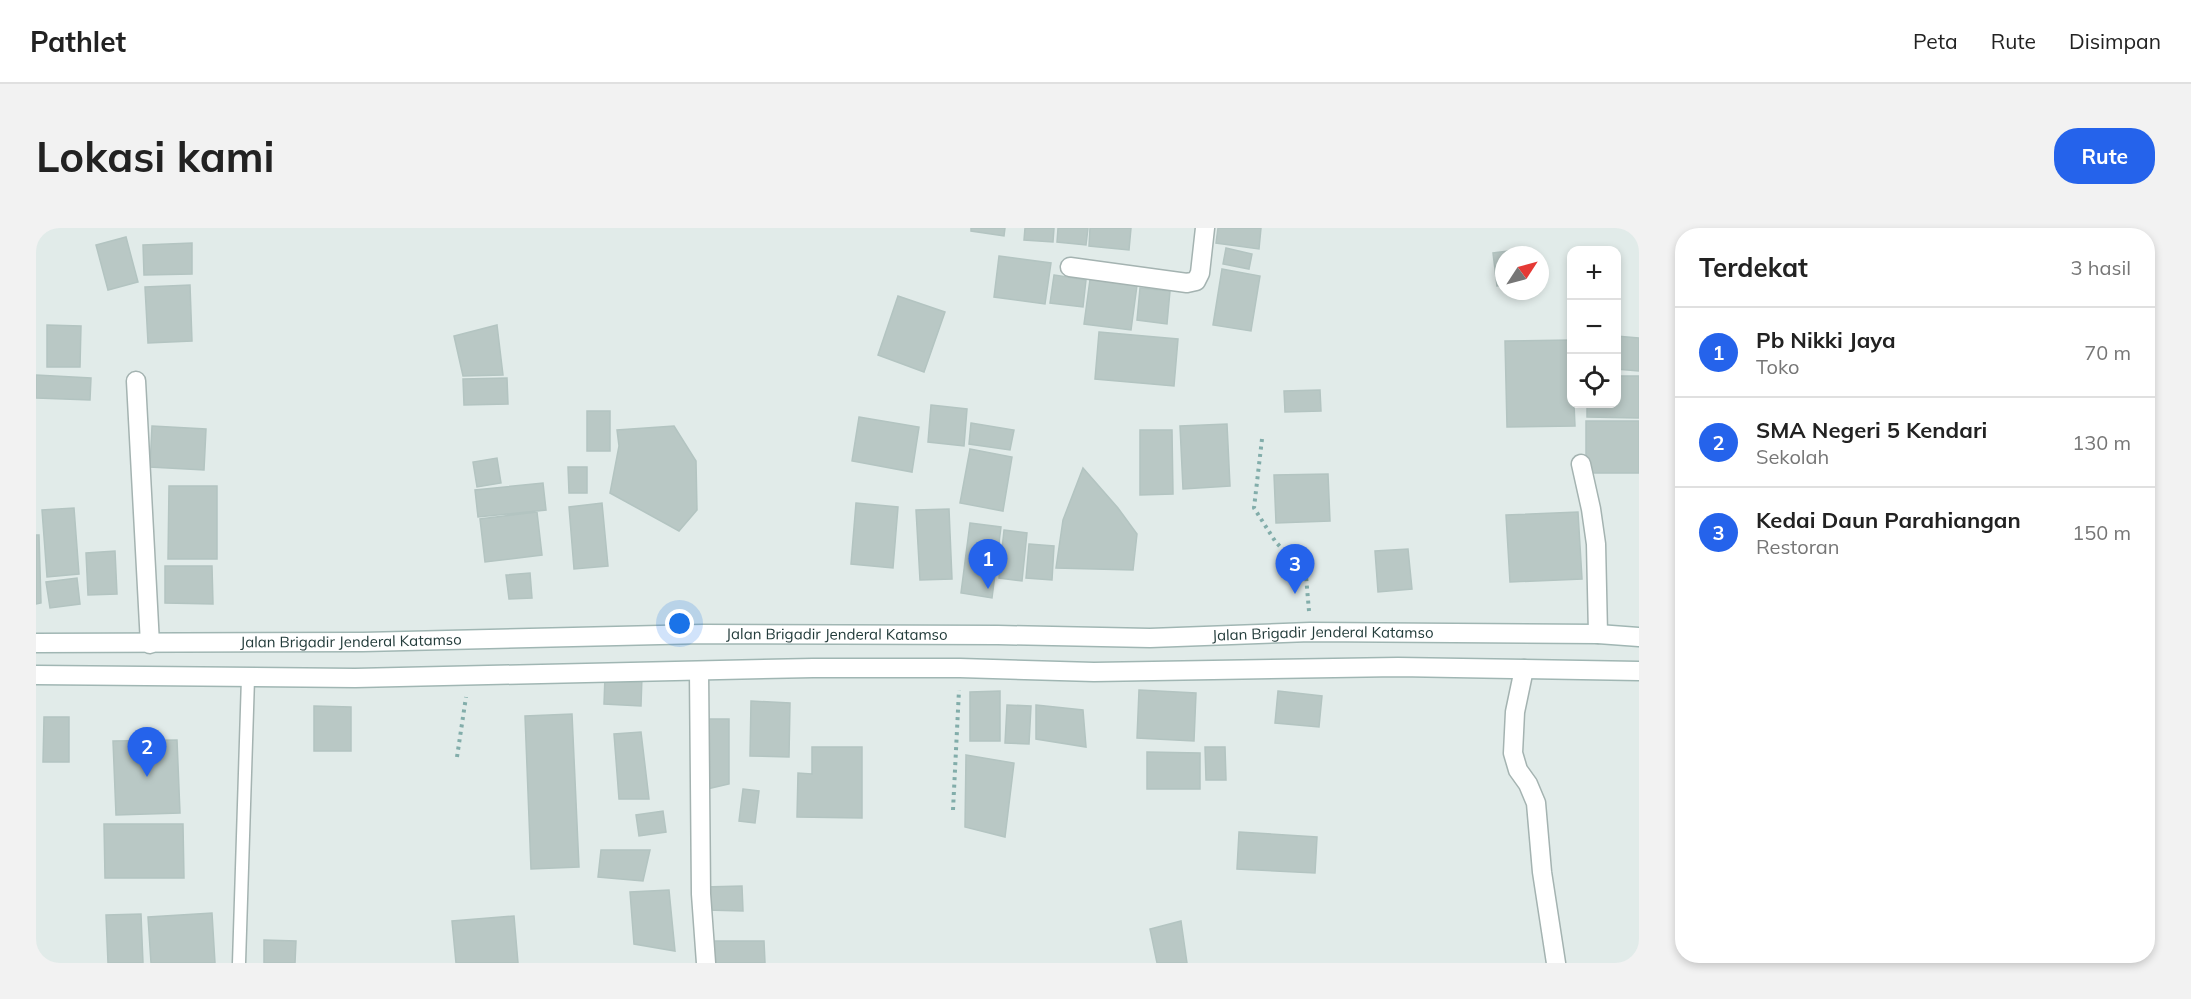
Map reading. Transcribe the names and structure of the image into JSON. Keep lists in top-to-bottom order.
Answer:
{
  "streets": {
    "main road": ["Jalan Brigadir Jenderal Katamso"]
  },
  "north": "top right",
  "page": {
    "header": "Pathlet",
    "nav": ["Peta", "Rute", "Disimpan"],
    "buttons": "Rute",
    "title": "Lokasi kami",
    "heading": ["Terdekat", "3 hasil"],
    "map_buttons": ["+", "−"],
    "list": [
      {
        "mark": "1",
        "name": "Pb Nikki Jaya",
        "note": "Toko",
        "value": "70 m"
      },
      {
        "mark": "2",
        "name": "SMA Negeri 5 Kendari",
        "note": "Sekolah",
        "value": "130 m"
      },
      {
        "mark": "3",
        "name": "Kedai Daun Parahiangan",
        "note": "Restoran",
        "value": "150 m"
      }
    ],
    "pins": ["1", "3", "2"]
  }
}
